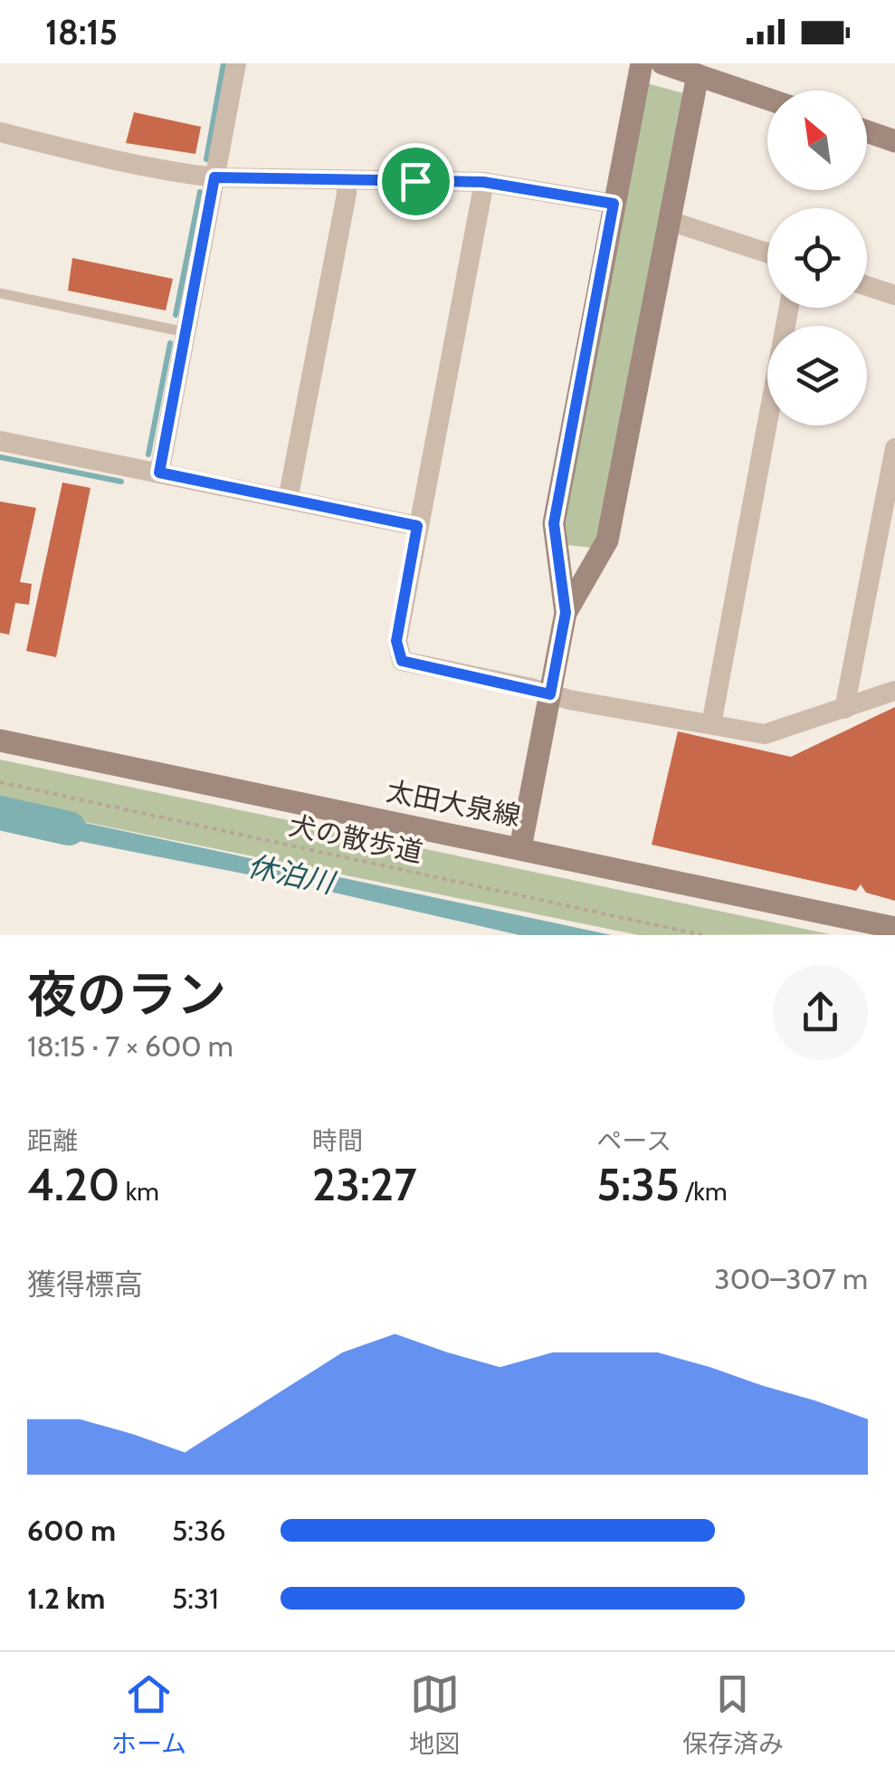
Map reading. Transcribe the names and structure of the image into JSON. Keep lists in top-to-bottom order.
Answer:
{
  "streets": {
    "street": ["太田大泉線"],
    "path": ["犬の散歩道"]
  },
  "water": ["休泊川"],
  "north": "top left",
  "page": {
    "status": "18:15",
    "heading": ["夜のラン", "18:15 · 7 × 600 m"],
    "stats": [
      ["距離", "4.20 km"],
      ["時間", "23:27"],
      ["ペース", "5:35 /km"]
    ],
    "chart": ["獲得標高", "300–307 m"],
    "list": [
      {
        "name": "600 m",
        "note": "5:36"
      },
      {
        "name": "1.2 km",
        "note": "5:31"
      }
    ],
    "tabs": ["ホーム", "地図", "保存済み"]
  }
}
